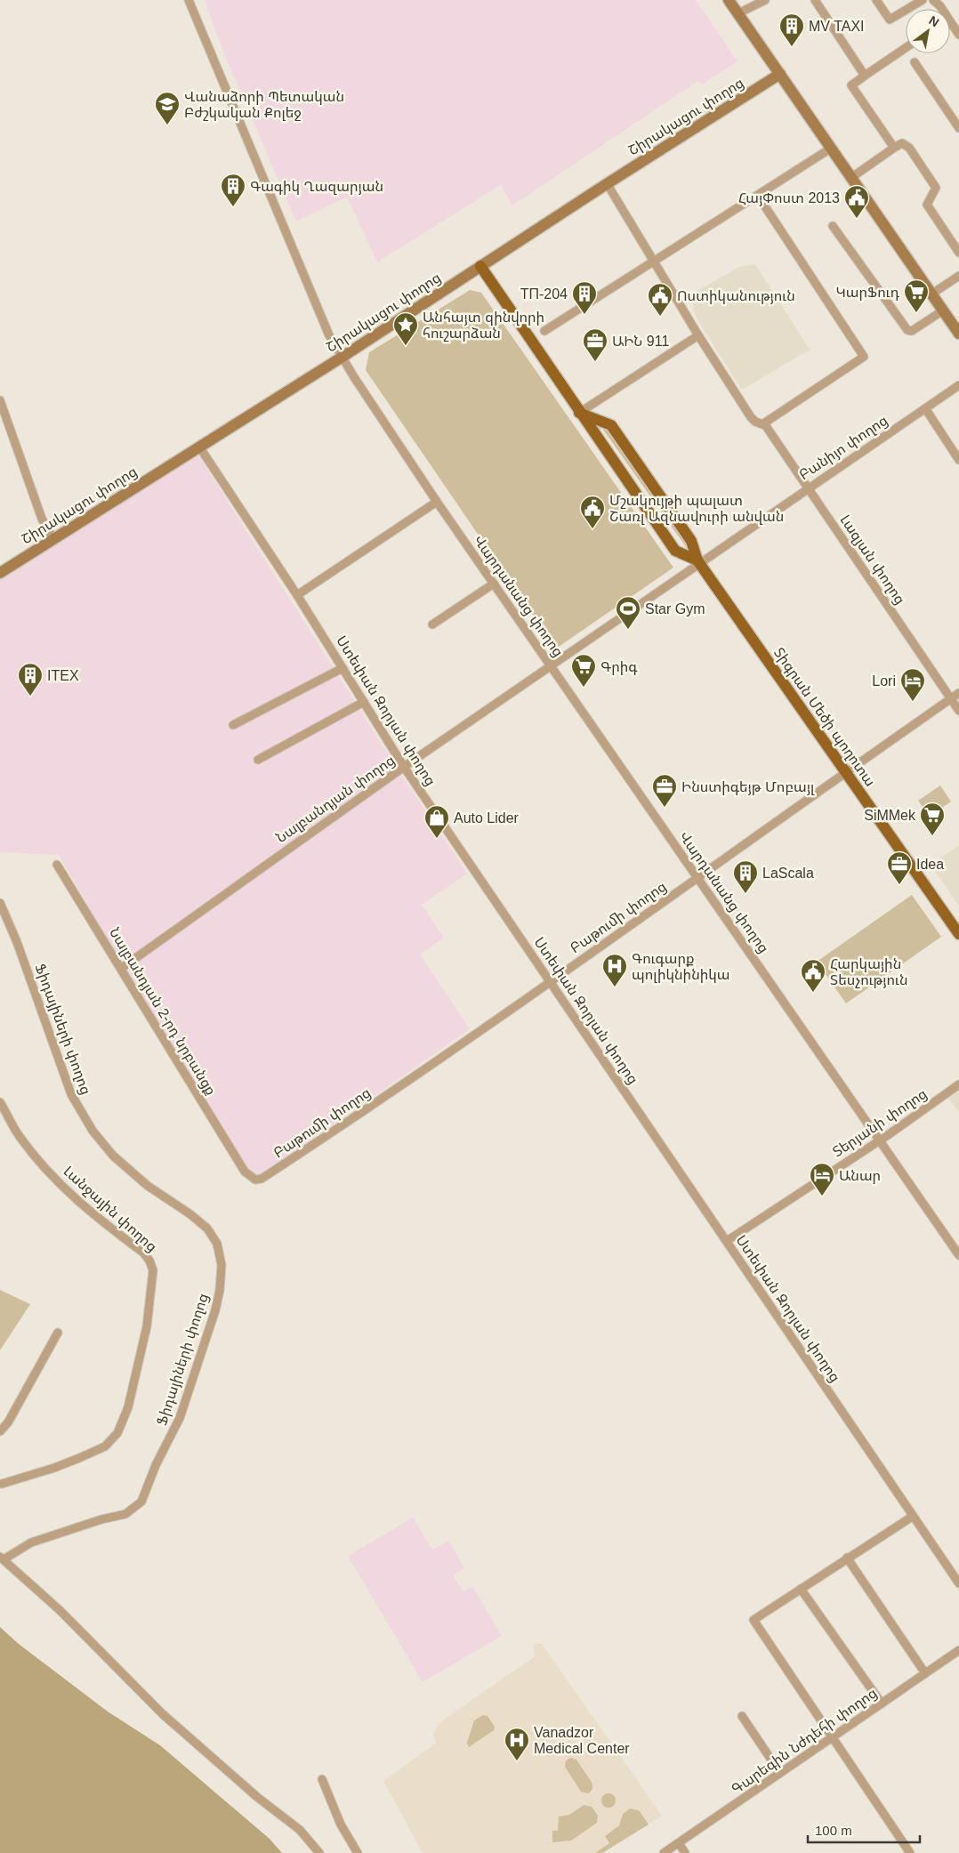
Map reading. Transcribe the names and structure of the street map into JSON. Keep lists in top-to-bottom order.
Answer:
{
  "streets": {
    "main road": ["Տիգրան Մեծի պողոտա"],
    "street": [
      "Շիրակացու փողոց",
      "Բանիյո փողոց",
      "Լազյան փողոց",
      "Վարդանանց փողոց",
      "Ստեփան Զորյան փողոց",
      "Նալբանդյան փողոց",
      "Բաթումի փողոց",
      "Նալբանդյան 2-րդ նրբանցք",
      "Ֆիդայիների փողոց",
      "Տերյանի փողոց",
      "Լանջային փողոց",
      "Գարեգին Նժդեհի փողոց"
    ]
  },
  "crossings": [
    ["Շիրակացու փողոց", "Վարդանանց փողոց"],
    ["Շիրակացու փողոց", "Ստեփան Զորյան փողոց"],
    ["Բանիյո փողոց", "Լազյան փողոց"],
    ["Բանիյո փողոց", "Տիգրան Մեծի պողոտա"],
    ["Բանիյո փողոց", "Նալբանդյան փողոց"],
    ["Լազյան փողոց", "Բաթումի փողոց"],
    ["Վարդանանց փողոց", "Նալբանդյան փողոց"],
    ["Վարդանանց փողոց", "Բաթումի փողոց"],
    ["Վարդանանց փողոց", "Տերյանի փողոց"],
    ["Ստեփան Զորյան փողոց", "Նալբանդյան փողոց"],
    ["Ստեփան Զորյան փողոց", "Բաթումի փողոց"],
    ["Ստեփան Զորյան փողոց", "Տերյանի փողոց"],
    ["Տիգրան Մեծի պողոտա", "Նալբանդյան փողոց"],
    ["Տիգրան Մեծի պողոտա", "Բաթումի փողոց"],
    ["Նալբանդյան փողոց", "Նալբանդյան 2-րդ նրբանցք"],
    ["Բաթումի փողոց", "Նալբանդյան 2-րդ նրբանցք"]
  ],
  "places": {
    "building": [
      "MV TAXI",
      "Գագիկ Ղազարյան",
      "ТП-204",
      "ITEX",
      "LaScala"
    ],
    "school or university": ["Վանաձորի Պետական Բժշկական Քոլեջ"],
    "public building": [
      "ՀայՓոստ 2013",
      "Ոստիկանություն",
      "Մշակույթի պալատ Շառլ Ազնավուրի անվան",
      "Հարկային Տեսչություն"
    ],
    "supermarket": ["ԿարՖուդ", "Գրիգ", "SiMMek"],
    "place": ["Անհայտ զինվորի հուշարձան"],
    "office": ["ԱԻՆ 911", "Ինստիգեյթ Մոբայլ", "Idea"],
    "sports": ["Star Gym"],
    "hotel": ["Lori", "Անար"],
    "shop": ["Auto Lider"],
    "hospital": ["Գուգարք պոլիկնինիկա", "Vanadzor Medical Center"]
  },
  "scale_bar": "100 m",
  "north": "top right"
}
